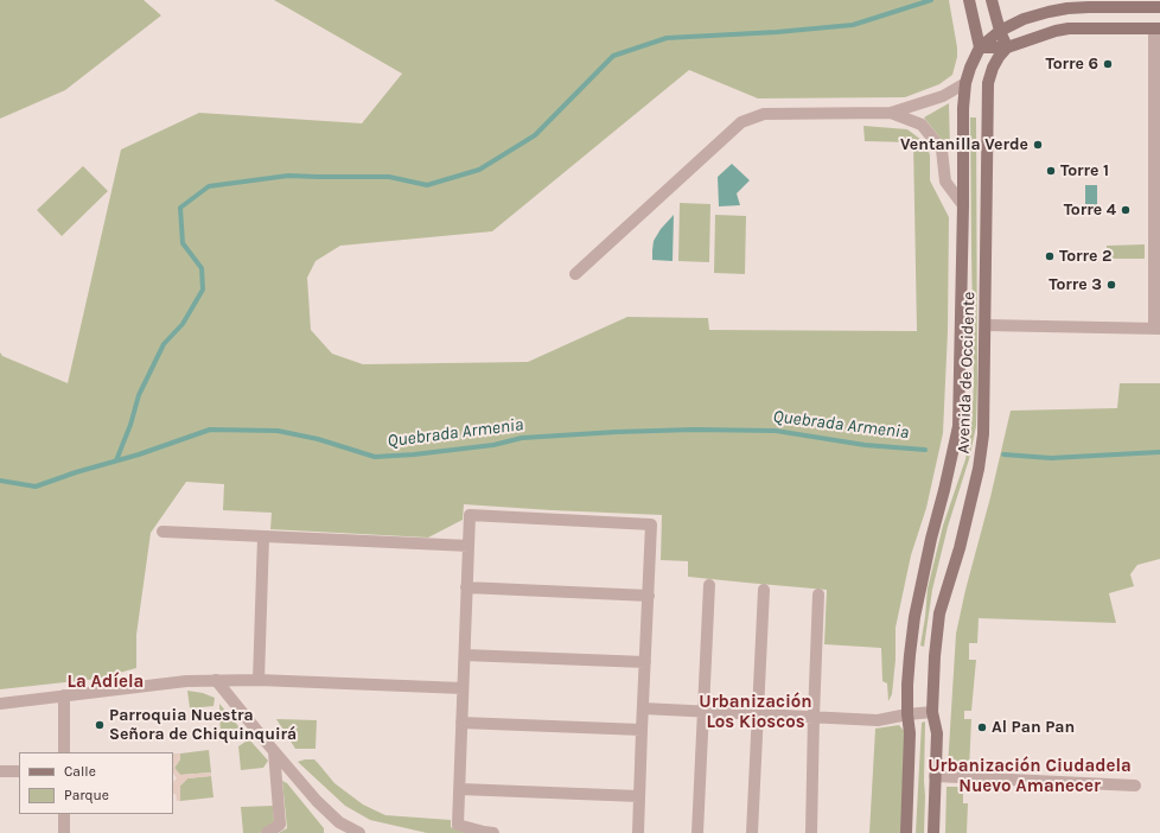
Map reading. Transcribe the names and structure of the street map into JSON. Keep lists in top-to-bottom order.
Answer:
{
  "streets": {
    "main road": ["Avenida de Occidente"]
  },
  "districts": ["La Adíela", "Urbanización Los Kioscos", "Urbanización Ciudadela Nuevo Amanecer"],
  "water": ["Quebrada Armenia"],
  "places": [
    "Torre 6",
    "Ventanilla Verde",
    "Torre 1",
    "Torre 4",
    "Torre 2",
    "Torre 3",
    "Parroquia Nuestra Señora de Chiquinquirá",
    "Al Pan Pan"
  ],
  "legend": ["Calle", "Parque"]
}
